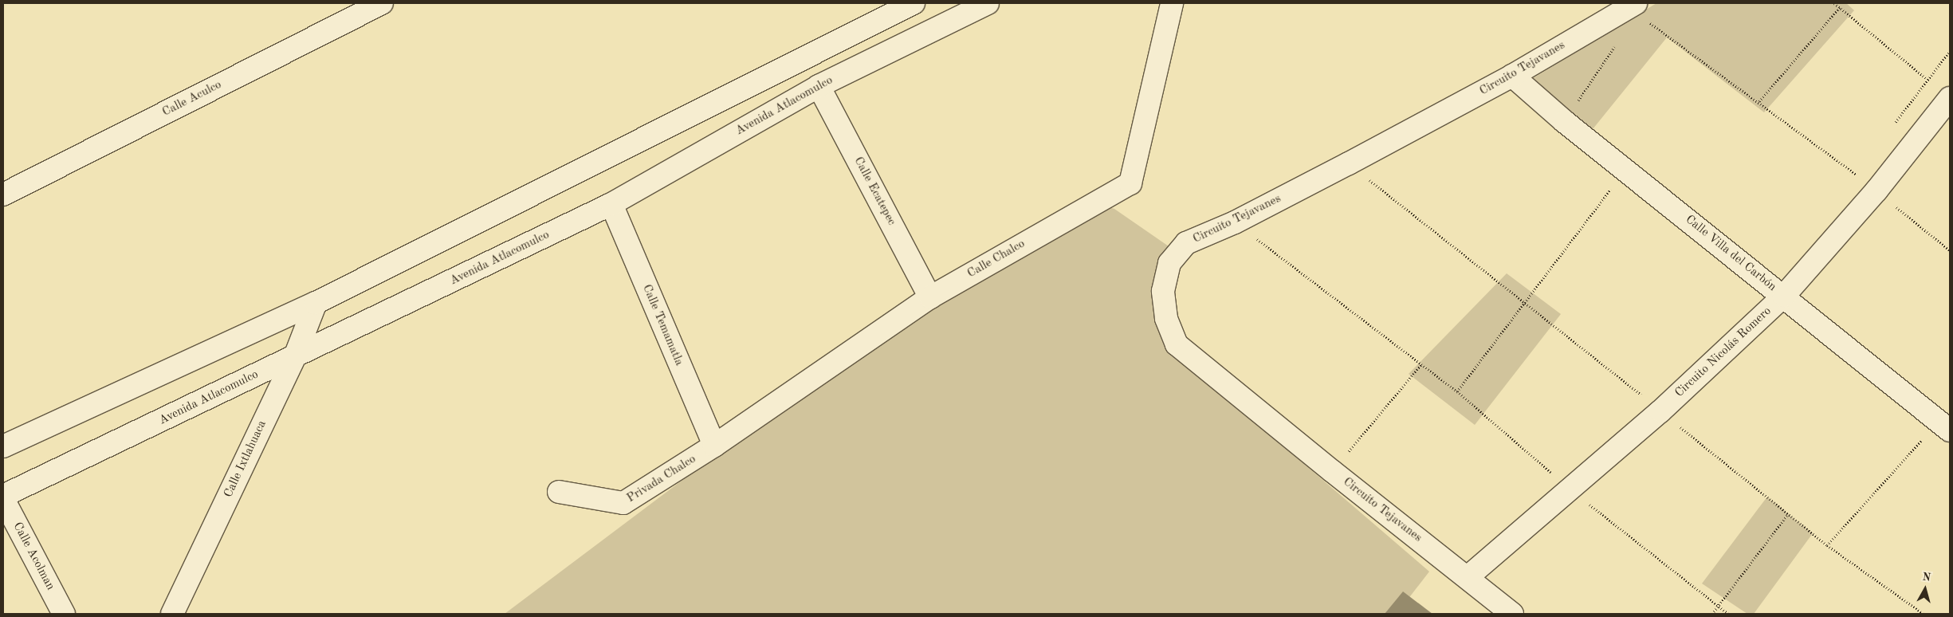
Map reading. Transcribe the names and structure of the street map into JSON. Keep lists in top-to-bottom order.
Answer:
{
  "streets": {
    "street": [
      "Circuito Tejavanes",
      "Calle Aculco",
      "Avenida Atlacomulco",
      "Calle Ecatepec",
      "Calle Villa del Carbón",
      "Calle Chalco",
      "Calle Temamatla",
      "Circuito Nicolás Romero",
      "Calle Ixtlahuaca",
      "Privada Chalco",
      "Calle Acolman"
    ]
  },
  "crossings": [
    ["Circuito Tejavanes", "Calle Villa del Carbón"],
    ["Circuito Tejavanes", "Circuito Nicolás Romero"],
    ["Avenida Atlacomulco", "Calle Ecatepec"],
    ["Avenida Atlacomulco", "Calle Temamatla"],
    ["Avenida Atlacomulco", "Calle Ixtlahuaca"],
    ["Calle Ecatepec", "Calle Chalco"],
    ["Calle Villa del Carbón", "Circuito Nicolás Romero"],
    ["Calle Chalco", "Calle Temamatla"],
    ["Calle Chalco", "Privada Chalco"],
    ["Calle Temamatla", "Privada Chalco"]
  ],
  "north": "top"
}
